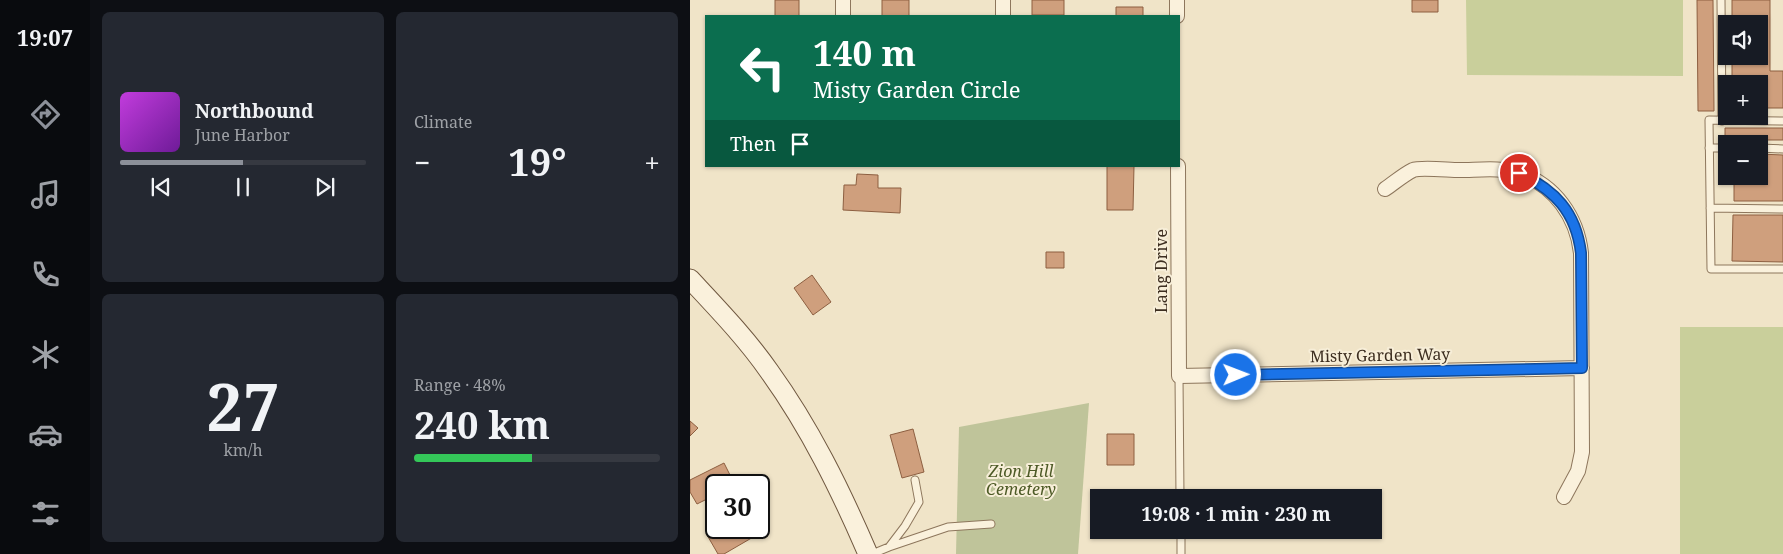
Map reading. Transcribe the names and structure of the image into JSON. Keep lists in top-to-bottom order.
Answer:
{
  "streets": {
    "street": ["Lang Drive", "Misty Garden Way"]
  },
  "crossings": [
    ["Lang Drive", "Misty Garden Way"]
  ],
  "parks": ["Zion Hill Cemetery"],
  "page": {
    "tabs": "19:07",
    "tile": [
      "Climate",
      ["27", "km/h"],
      ["Range · 48%", "240 km"]
    ],
    "map_buttons": ["+", "−"],
    "turn": ["140 m", "Misty Garden Circle"],
    "song": ["Northbound", "June Harbor"],
    "then": "Then",
    "heat": ["−", "19°", "+"],
    "limit": "30",
    "trip": "19:08 · 1 min · 230 m"
  }
}
